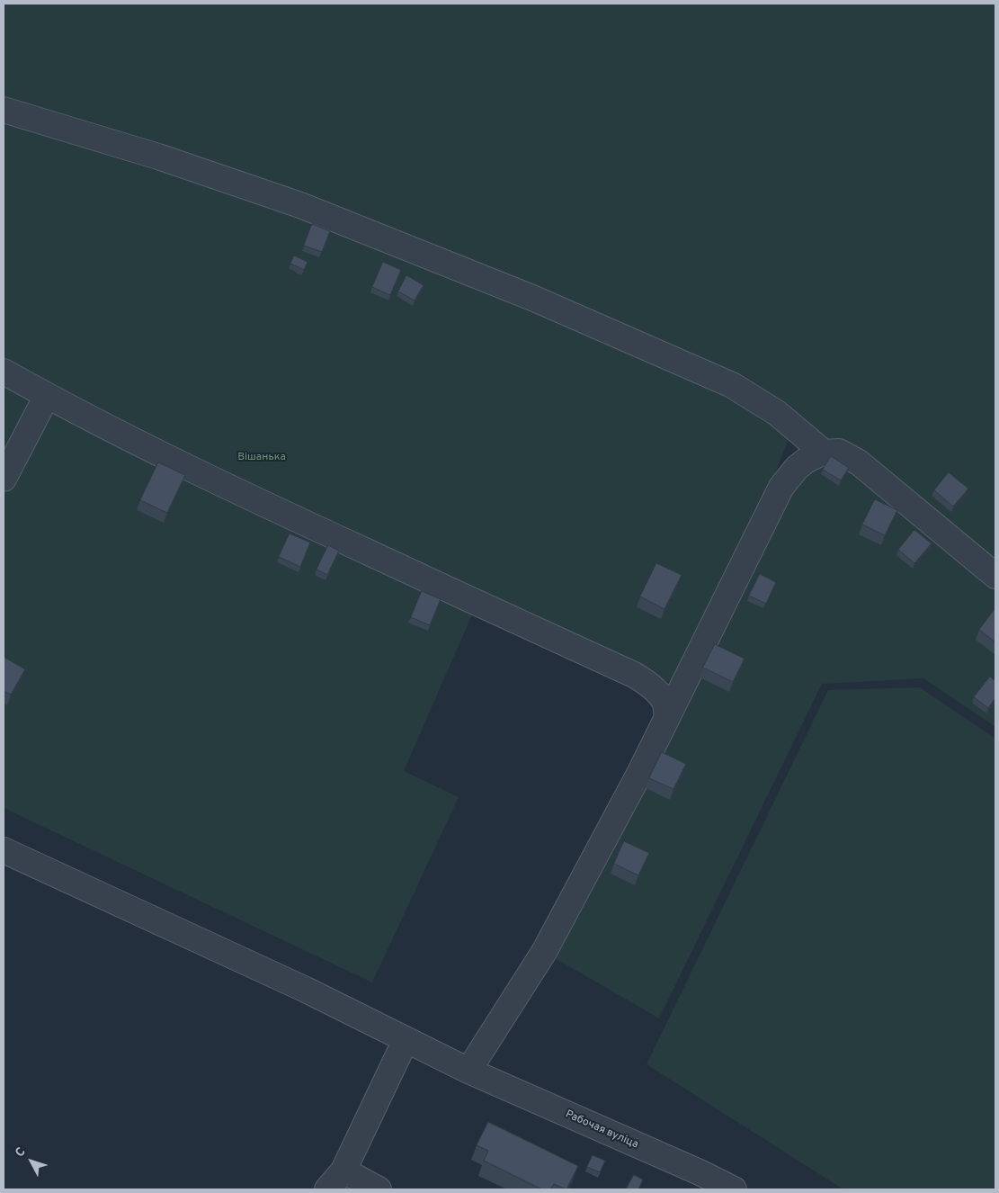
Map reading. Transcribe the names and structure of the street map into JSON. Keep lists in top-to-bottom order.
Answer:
{
  "streets": {
    "street": ["Рабочая вуліца"]
  },
  "parks": ["Вішанька"],
  "north": "top left"
}
